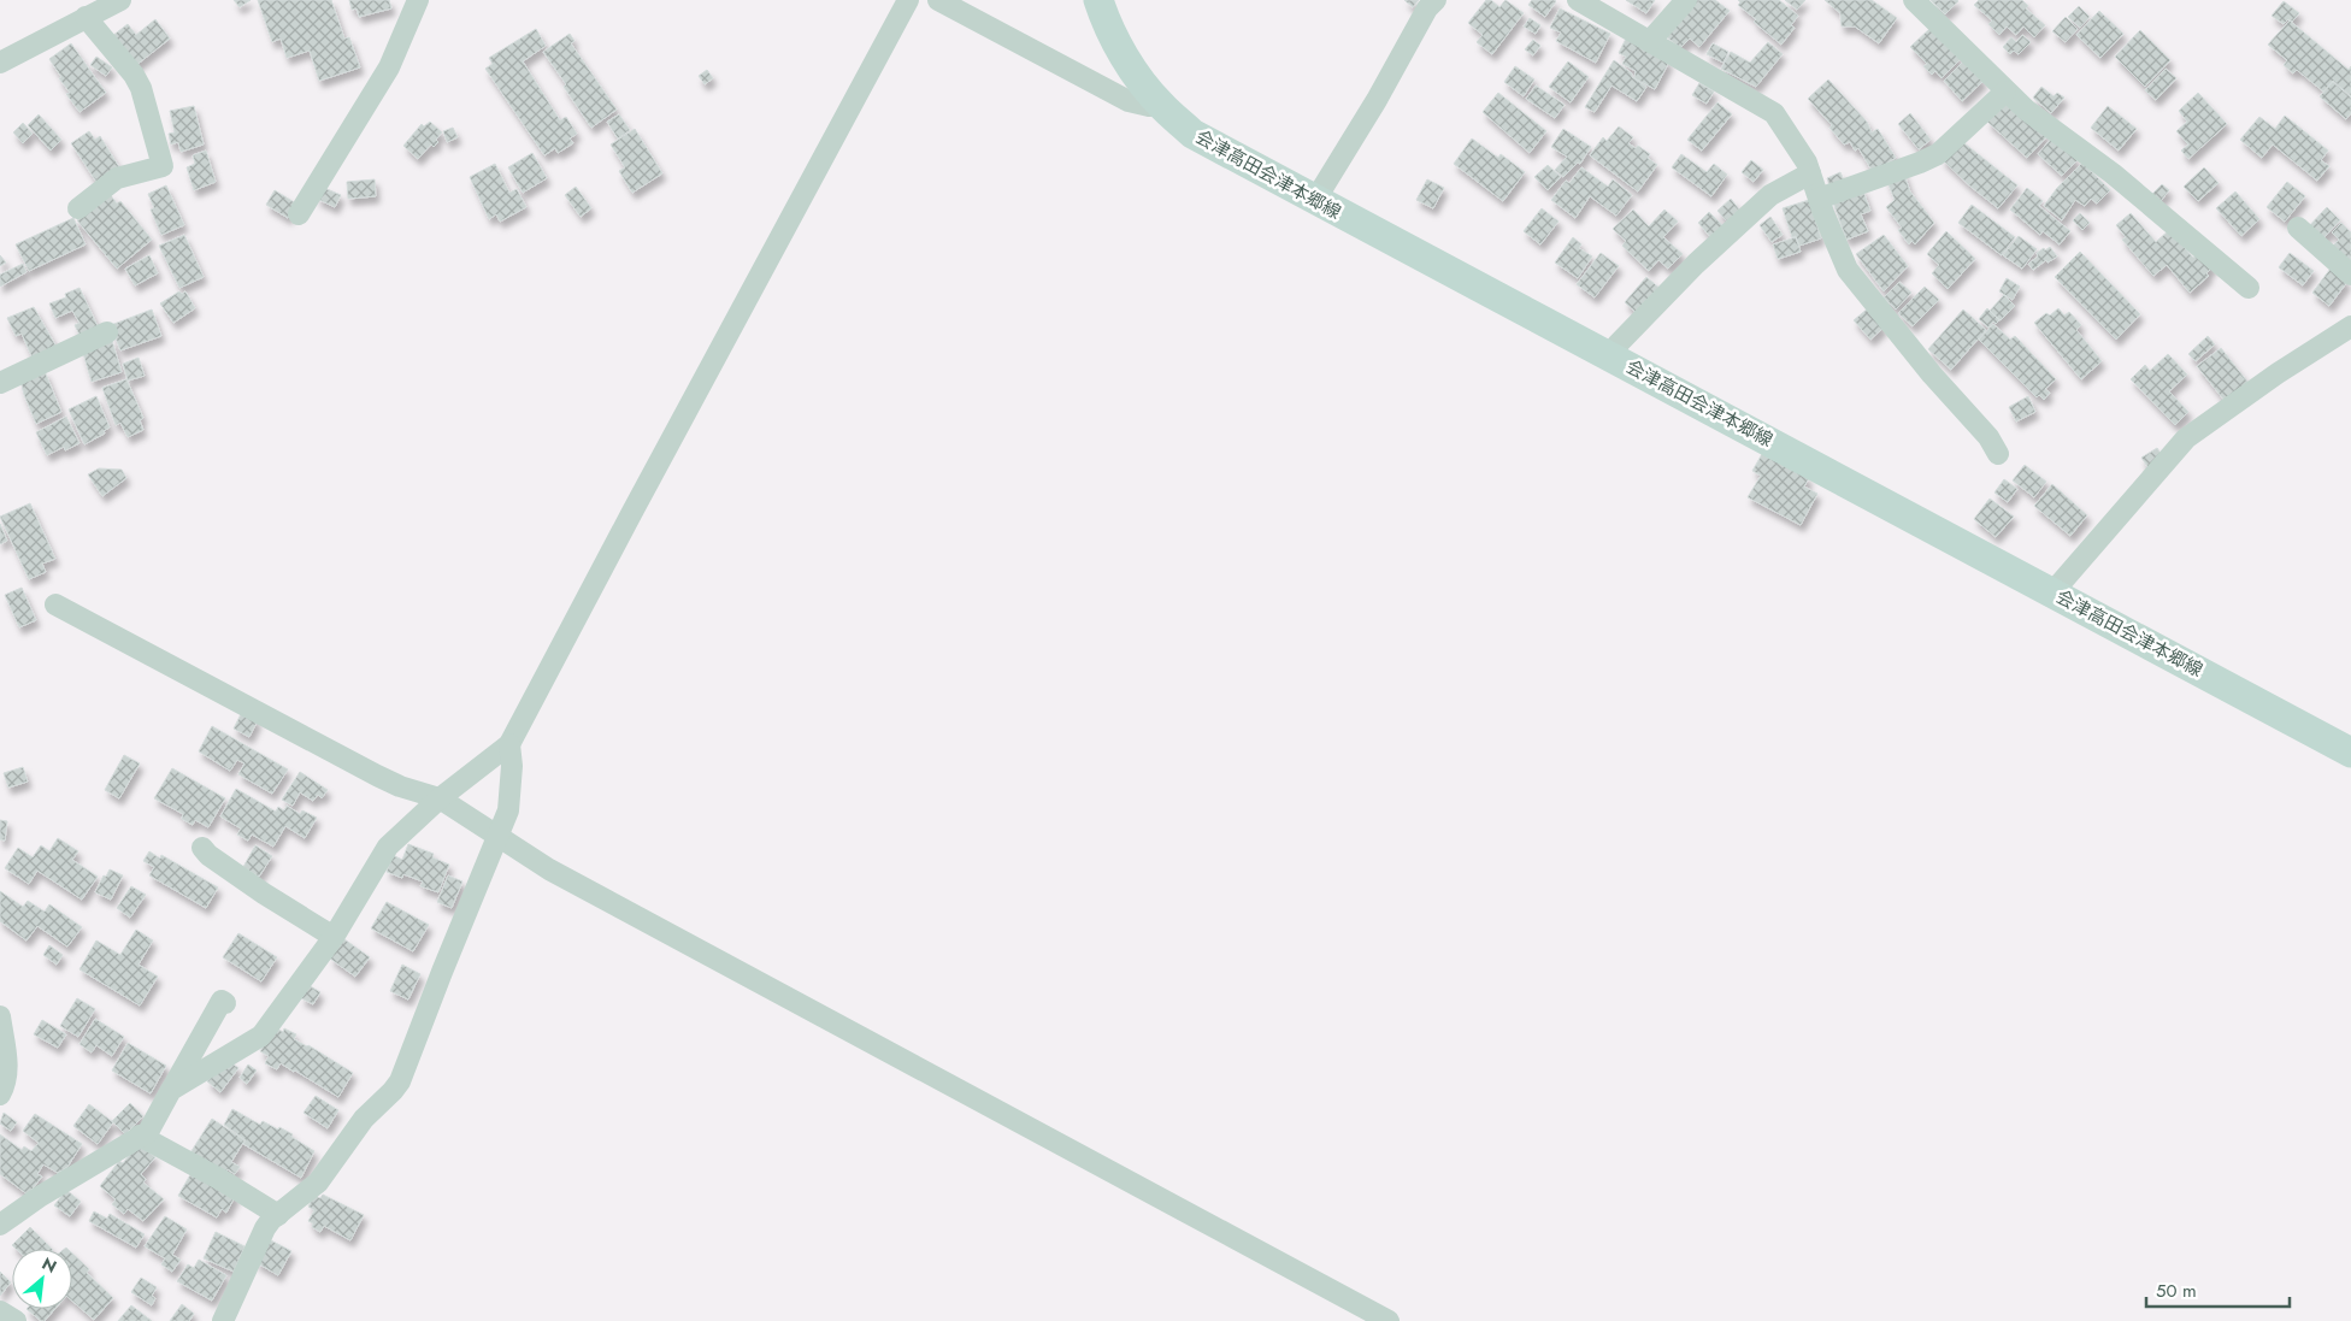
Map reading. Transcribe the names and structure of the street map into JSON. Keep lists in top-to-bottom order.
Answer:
{
  "streets": {
    "main road": ["会津高田会津本郷線"]
  },
  "scale_bar": "50 m",
  "north": "top right"
}
